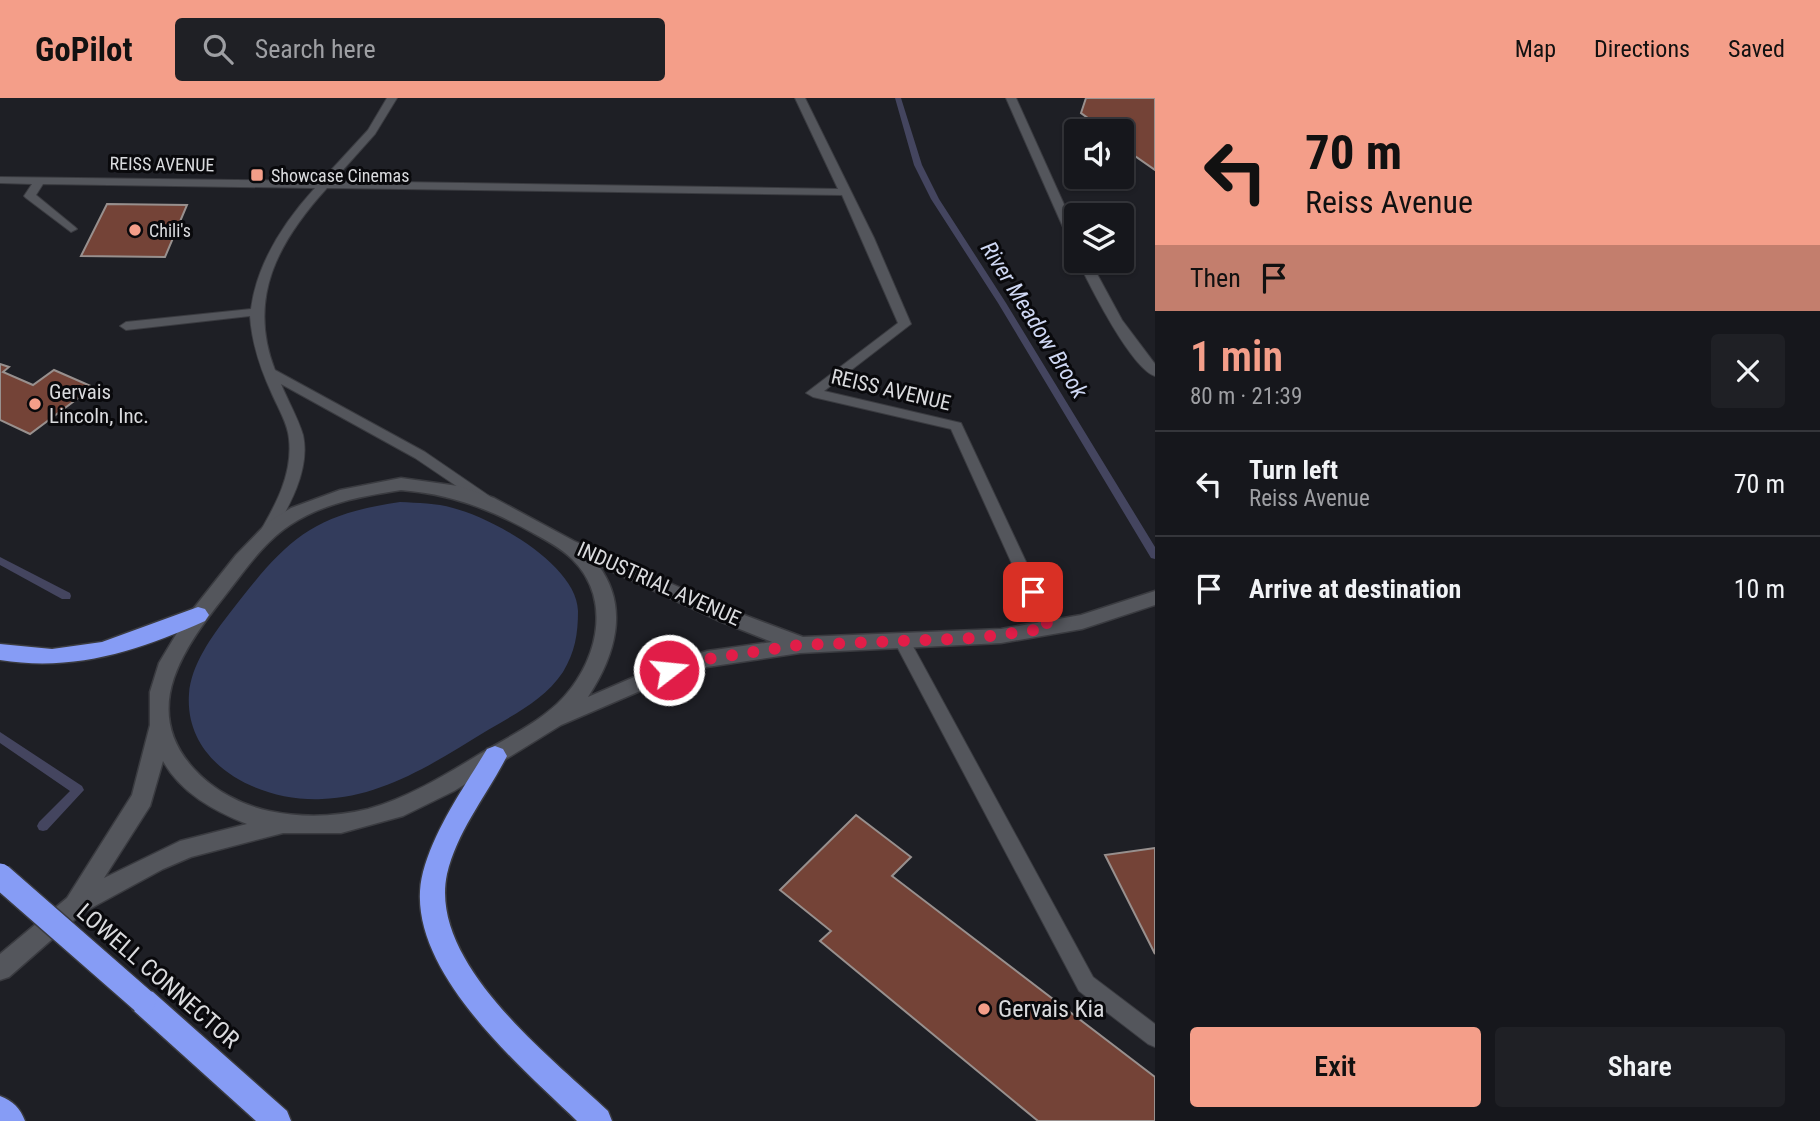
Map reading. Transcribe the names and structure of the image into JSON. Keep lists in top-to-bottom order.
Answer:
{
  "streets": {
    "highway": ["LOWELL CONNECTOR"],
    "main road": ["INDUSTRIAL AVENUE"],
    "lane": ["REISS AVENUE"]
  },
  "crossings": [
    ["REISS AVENUE", "INDUSTRIAL AVENUE"]
  ],
  "water": ["River Meadow Brook"],
  "places": {
    "transit": ["Showcase Cinemas"],
    "other": ["Chili's", "Gervais Lincoln, Inc.", "Gervais Kia"]
  },
  "page": {
    "header": "GoPilot",
    "search": "Search here",
    "nav": ["Map", "Directions", "Saved"],
    "turn": ["70 m", "Reiss Avenue"],
    "then": "Then",
    "heading": ["1 min", "80 m · 21:39"],
    "list": [
      {
        "name": "Turn left",
        "note": "Reiss Avenue",
        "value": "70 m"
      },
      {
        "name": "Arrive at destination",
        "value": "10 m"
      }
    ],
    "buttons": ["Exit", "Share"]
  }
}
